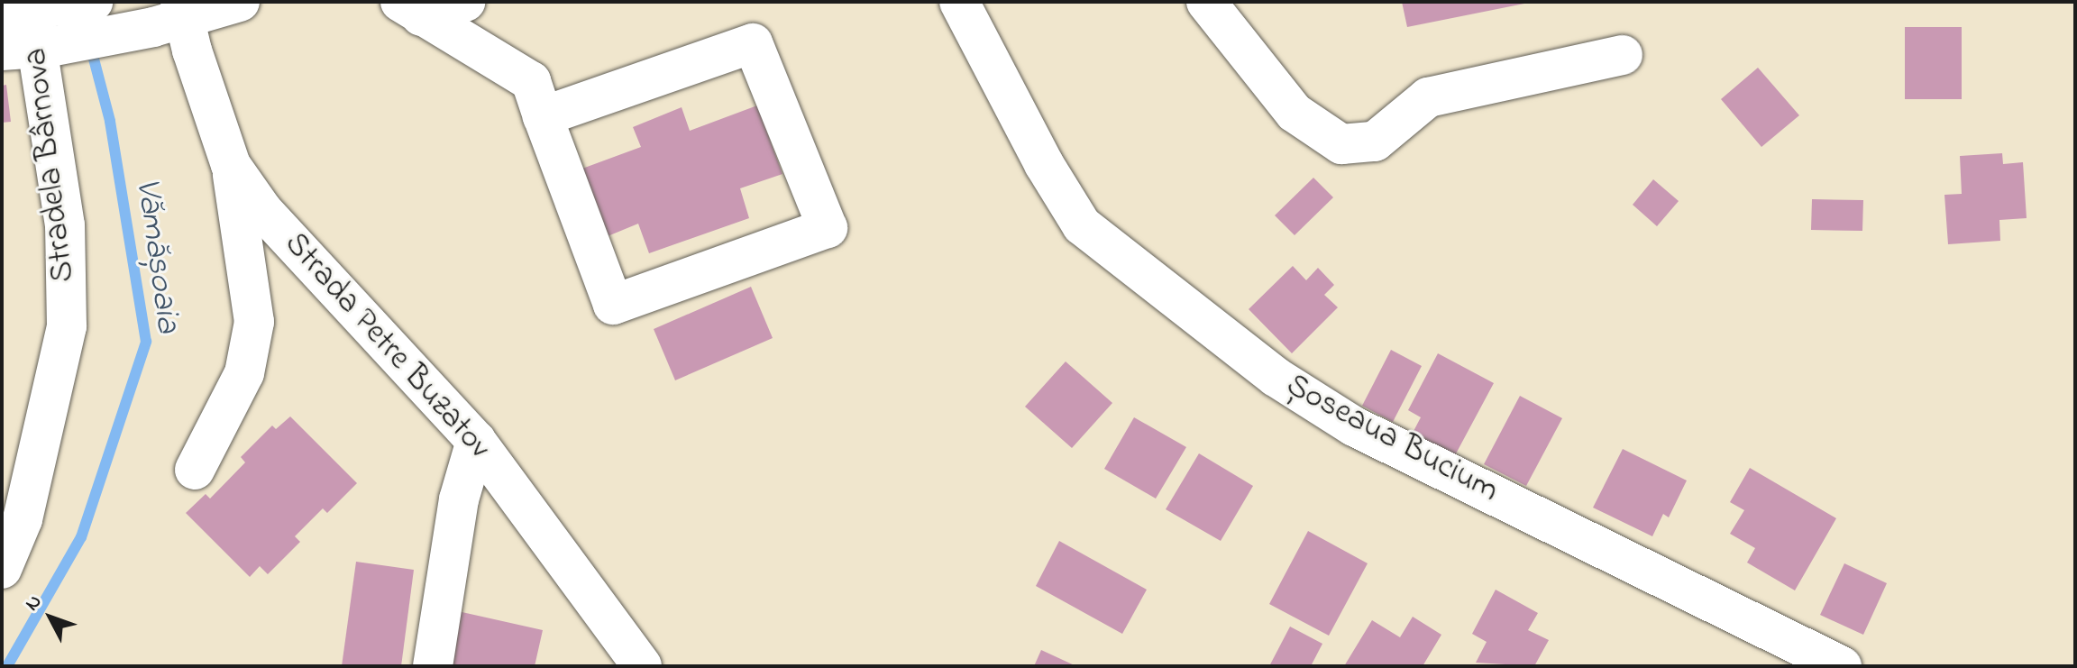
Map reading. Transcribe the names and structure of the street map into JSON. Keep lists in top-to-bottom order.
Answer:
{
  "streets": {
    "street": ["Stradela Bârnova", "Strada Petre Buzatov", "Șoseaua Bucium"]
  },
  "water": ["Vămășoaia"],
  "north": "top left"
}
